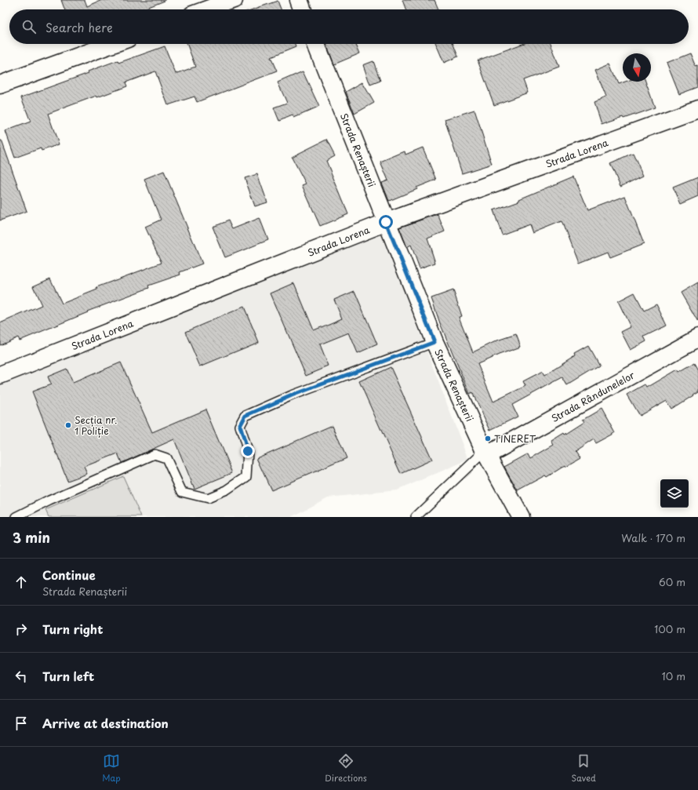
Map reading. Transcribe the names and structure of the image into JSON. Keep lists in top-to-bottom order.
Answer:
{
  "streets": {
    "street": ["Strada Renașterii", "Strada Lorena", "Strada Rândunelelor"]
  },
  "crossings": [
    ["Strada Renașterii", "Strada Lorena"],
    ["Strada Renașterii", "Strada Rândunelelor"]
  ],
  "places": ["Secția nr. 1 Poliție", "TINERET"],
  "north": "bottom",
  "page": {
    "search": "Search here",
    "heading": ["3 min", "Walk · 170 m"],
    "list": [
      ["Continue", "Strada Renașterii", "60 m"],
      ["Turn right", "100 m"],
      ["Turn left", "10 m"],
      "Arrive at destination"
    ],
    "nav": ["Map", "Directions", "Saved"]
  }
}
